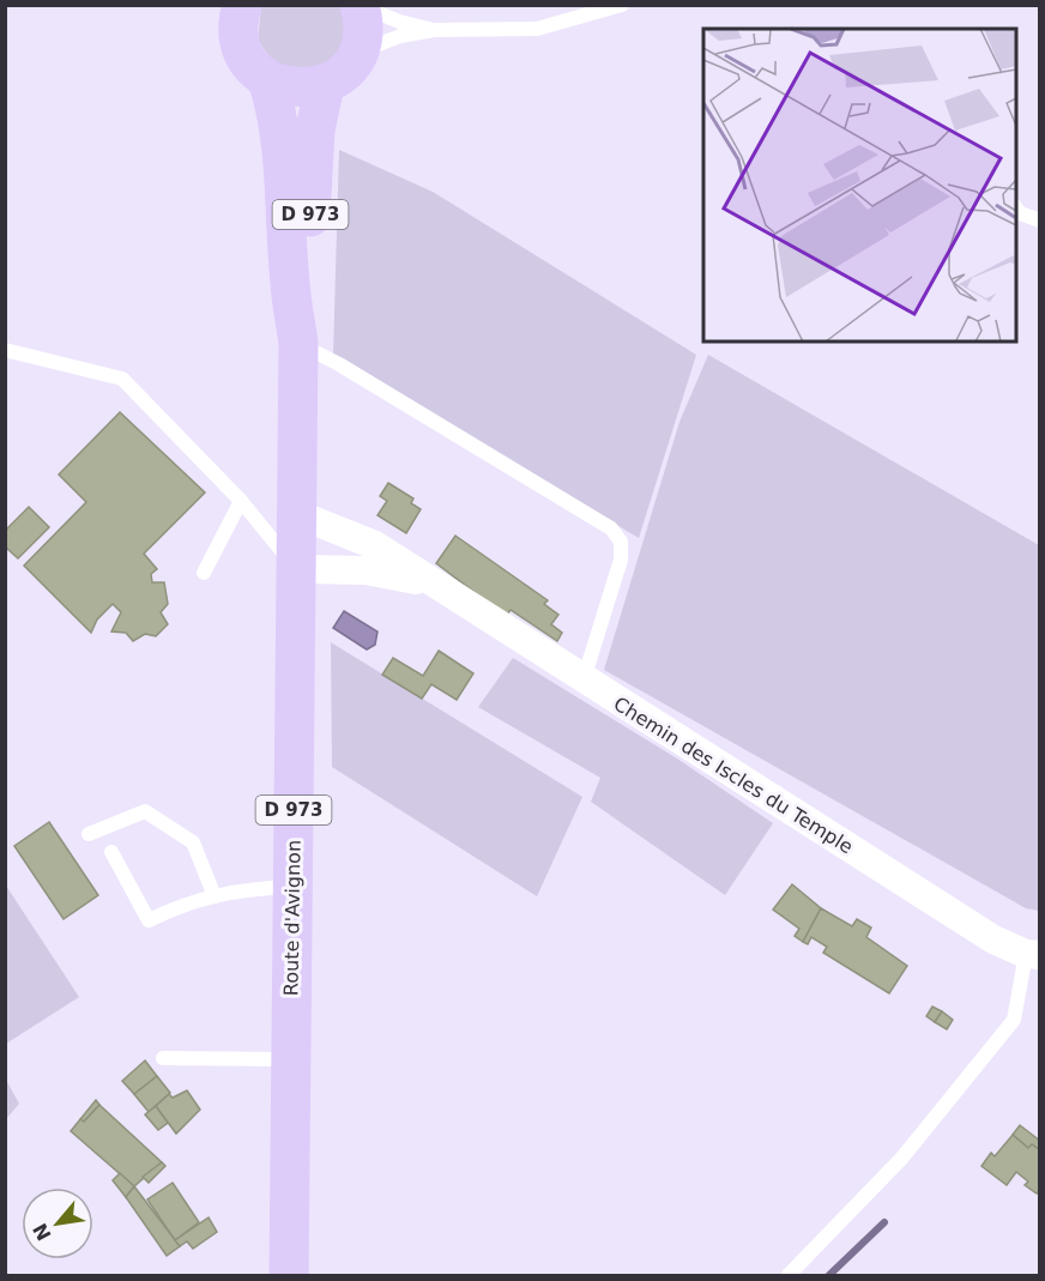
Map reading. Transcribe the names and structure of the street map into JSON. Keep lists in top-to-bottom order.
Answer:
{
  "streets": {
    "main road": ["D 973", "Route d'Avignon"],
    "street": ["Chemin des Iscles du Temple"]
  },
  "crossings": [
    ["Chemin des Iscles du Temple", "Route d'Avignon"]
  ],
  "north": "bottom left"
}
